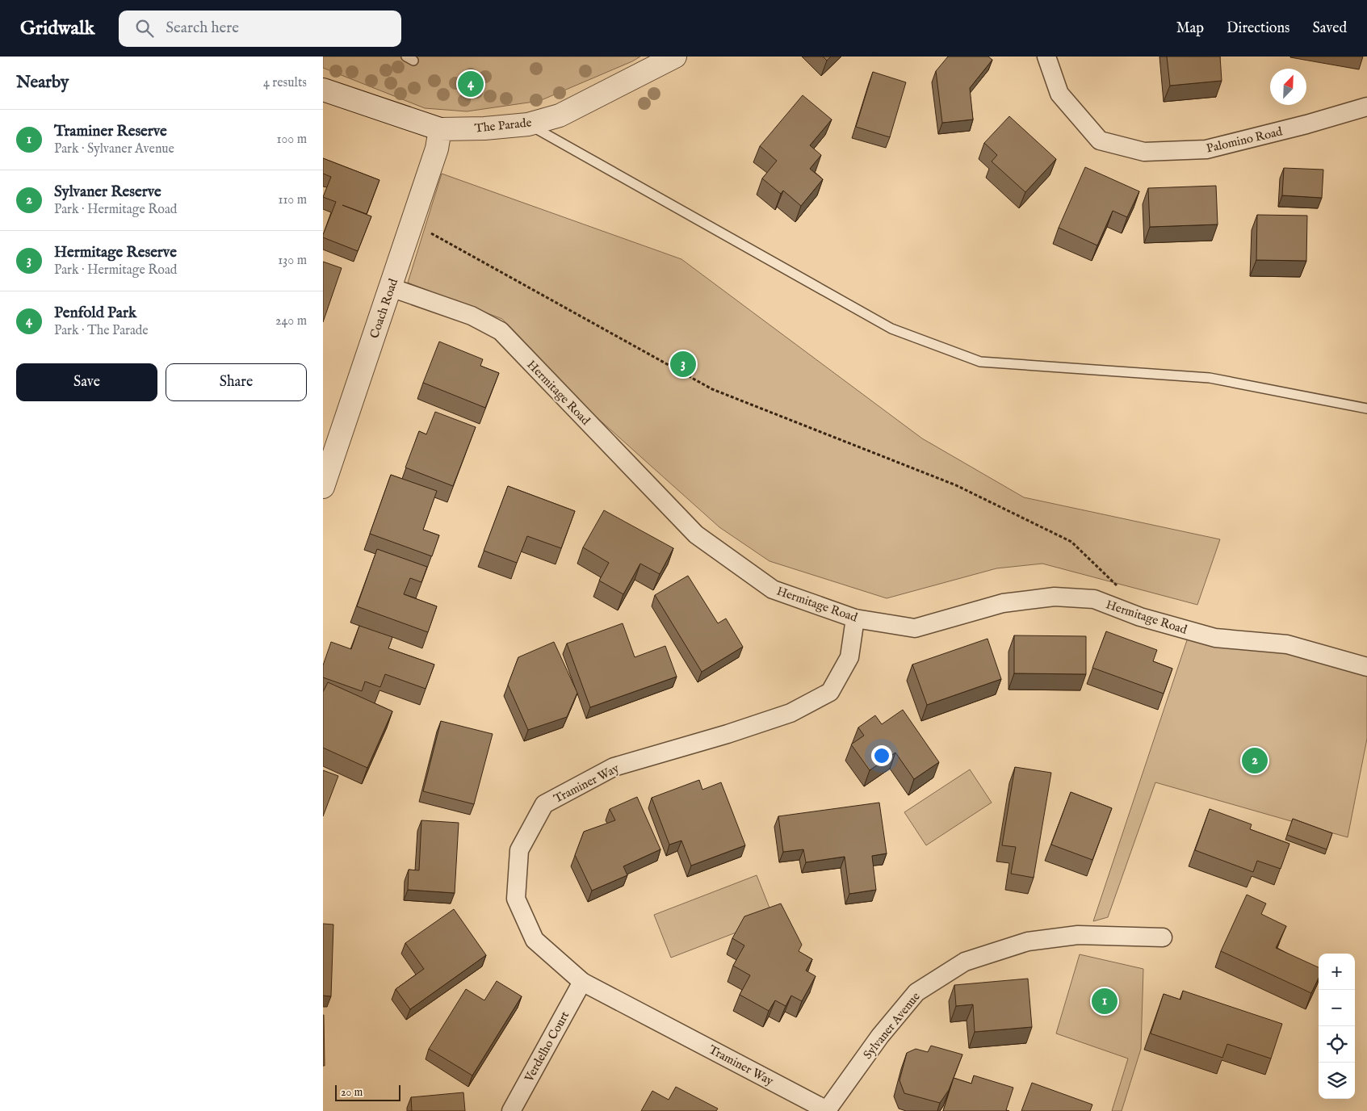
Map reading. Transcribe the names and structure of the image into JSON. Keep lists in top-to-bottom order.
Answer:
{
  "streets": {
    "street": [
      "The Parade",
      "Palomino Road",
      "Coach Road",
      "Hermitage Road",
      "Traminer Way",
      "Sylvaner Avenue",
      "Verdelho Court"
    ]
  },
  "crossings": [
    ["The Parade", "Coach Road"],
    ["Coach Road", "Hermitage Road"],
    ["Hermitage Road", "Traminer Way"],
    ["Traminer Way", "Sylvaner Avenue"],
    ["Traminer Way", "Verdelho Court"]
  ],
  "scale_bar": "20 m",
  "north": "top right",
  "page": {
    "header": "Gridwalk",
    "search": "Search here",
    "nav": ["Map", "Directions", "Saved"],
    "heading": ["Nearby", "4 results"],
    "pins": [
      "4",
      "3",
      "2",
      "1"
    ],
    "list": [
      {
        "mark": "1",
        "name": "Traminer Reserve",
        "note": "Park · Sylvaner Avenue",
        "value": "100 m"
      },
      {
        "mark": "2",
        "name": "Sylvaner Reserve",
        "note": "Park · Hermitage Road",
        "value": "110 m"
      },
      {
        "mark": "3",
        "name": "Hermitage Reserve",
        "note": "Park · Hermitage Road",
        "value": "130 m"
      },
      {
        "mark": "4",
        "name": "Penfold Park",
        "note": "Park · The Parade",
        "value": "240 m"
      }
    ],
    "buttons": ["Save", "Share"],
    "map_buttons": ["+", "−"],
    "scale": "20 m"
  }
}
